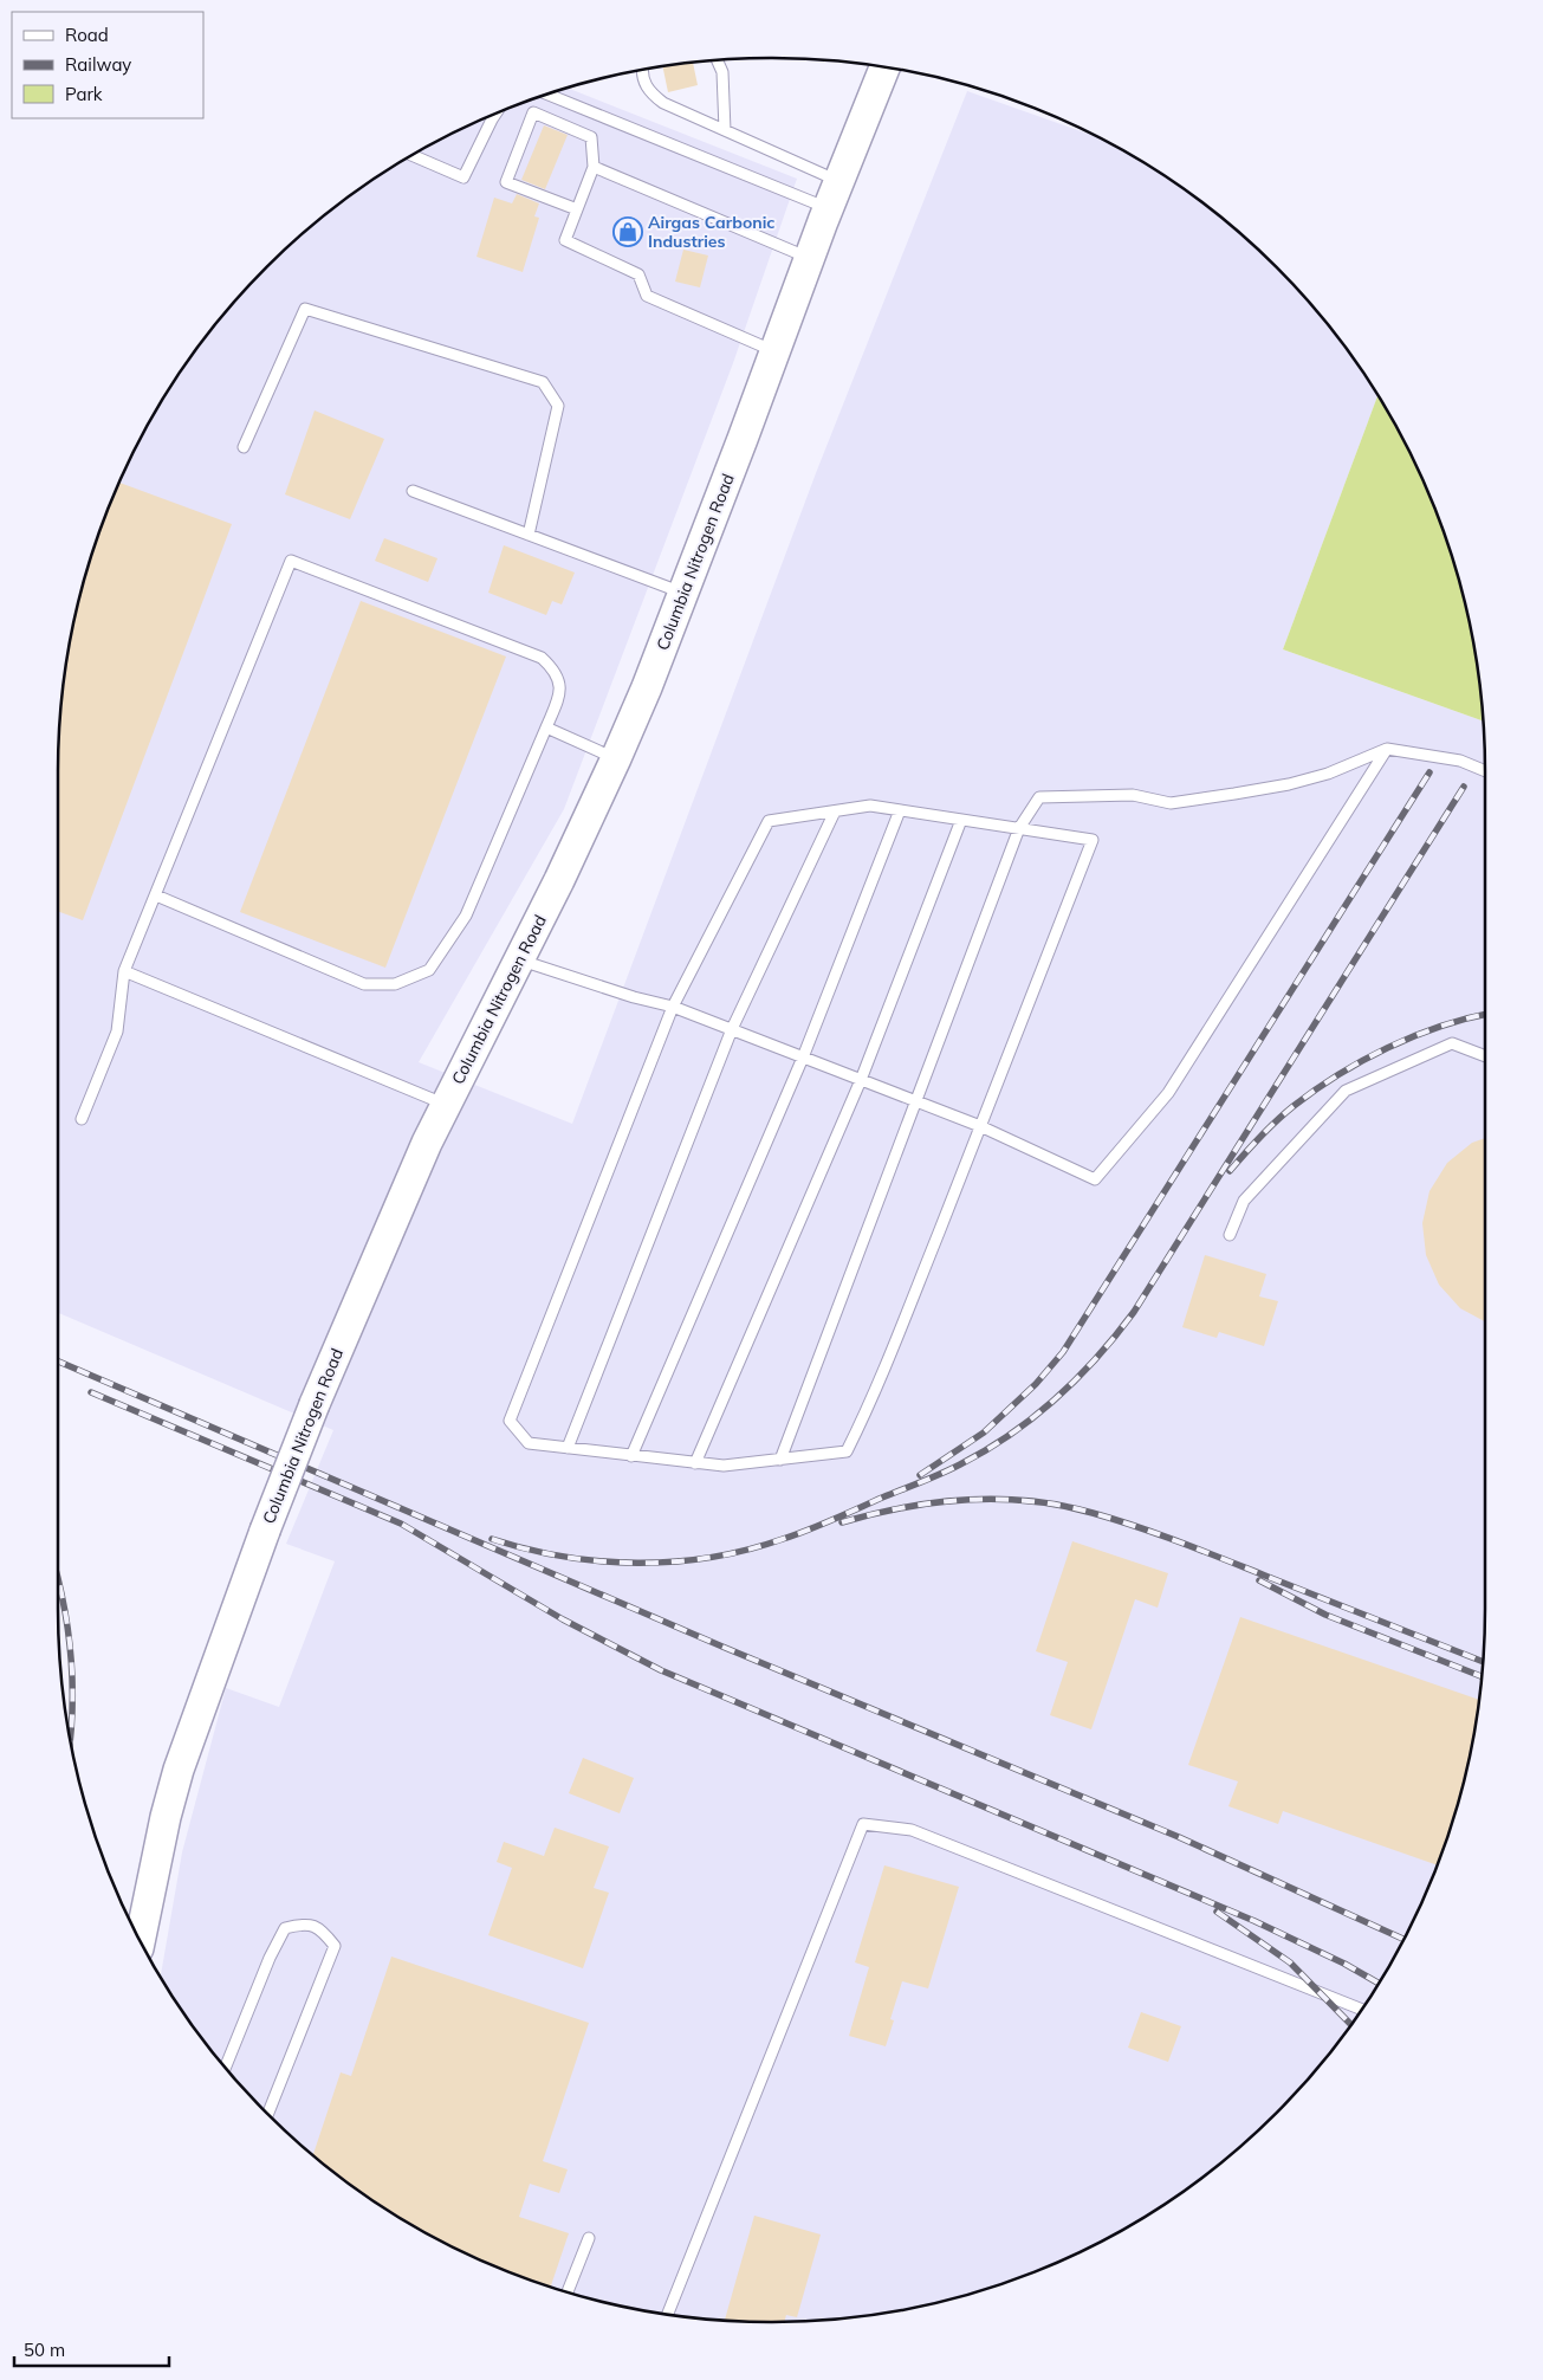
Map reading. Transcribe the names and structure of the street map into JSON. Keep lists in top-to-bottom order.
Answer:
{
  "streets": {
    "street": ["Columbia Nitrogen Road"]
  },
  "places": {
    "shop": ["Airgas Carbonic Industries"]
  },
  "legend": ["Road", "Railway", "Park"],
  "scale_bar": "50 m"
}
